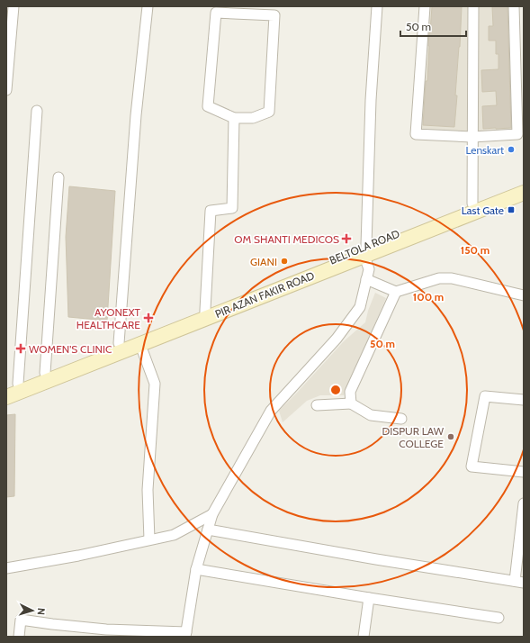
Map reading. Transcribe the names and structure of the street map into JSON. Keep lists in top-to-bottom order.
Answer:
{
  "streets": {
    "main road": ["BELTOLA ROAD", "PIR AZAN FAKIR ROAD"]
  },
  "crossings": [
    ["BELTOLA ROAD", "PIR AZAN FAKIR ROAD"]
  ],
  "places": {
    "other": ["Lenskart", "GIANI", "DISPUR LAW COLLEGE"],
    "transit": ["Last Gate"],
    "health": ["OM SHANTI MEDICOS", "AYONEXT HEALTHCARE", "WOMEN'S CLINIC"]
  },
  "scale_bar": "50 m",
  "north": "right",
  "rings": ["150 m", "100 m", "50 m"]
}
